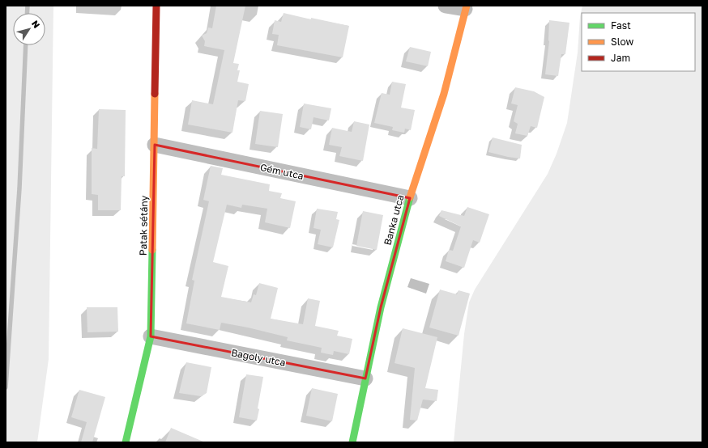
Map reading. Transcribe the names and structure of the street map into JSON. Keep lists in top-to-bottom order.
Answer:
{
  "streets": {
    "street": [
      "Gém utca",
      "Banka utca",
      "Patak sétány",
      "Bagoly utca"
    ]
  },
  "crossings": [
    ["Gém utca", "Banka utca"],
    ["Gém utca", "Patak sétány"],
    ["Banka utca", "Bagoly utca"],
    ["Patak sétány", "Bagoly utca"]
  ],
  "legend": ["Fast", "Slow", "Jam"],
  "north": "top right"
}
